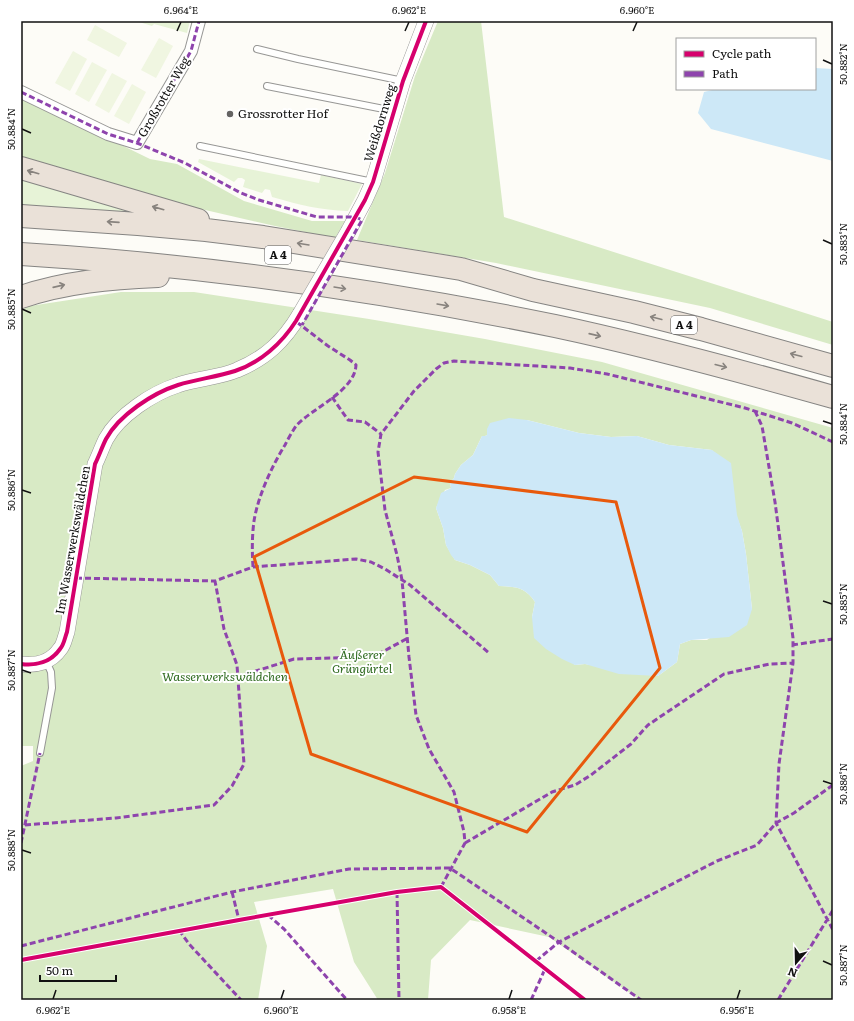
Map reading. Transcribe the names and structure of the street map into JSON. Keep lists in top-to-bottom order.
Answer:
{
  "streets": {
    "highway": ["A 4"],
    "street": ["Großrotter Weg", "Weißdornweg", "Im Wasserwerkswäldchen"]
  },
  "crossings": [
    ["Weißdornweg", "Im Wasserwerkswäldchen"]
  ],
  "parks": ["Äußerer Grüngürtel", "Wasserwerkswäldchen"],
  "places": ["Grossrotter Hof"],
  "legend": ["Cycle path", "Path"],
  "scale_bar": "50 m",
  "north": "bottom",
  "coordinates": [
    "6.964°E",
    "6.962°E",
    "6.960°E",
    "50.882°N",
    "50.884°N",
    "50.883°N",
    "50.885°N",
    "50.886°N",
    "50.887°N",
    "50.888°N",
    "6.958°E",
    "6.956°E"
  ]
}
